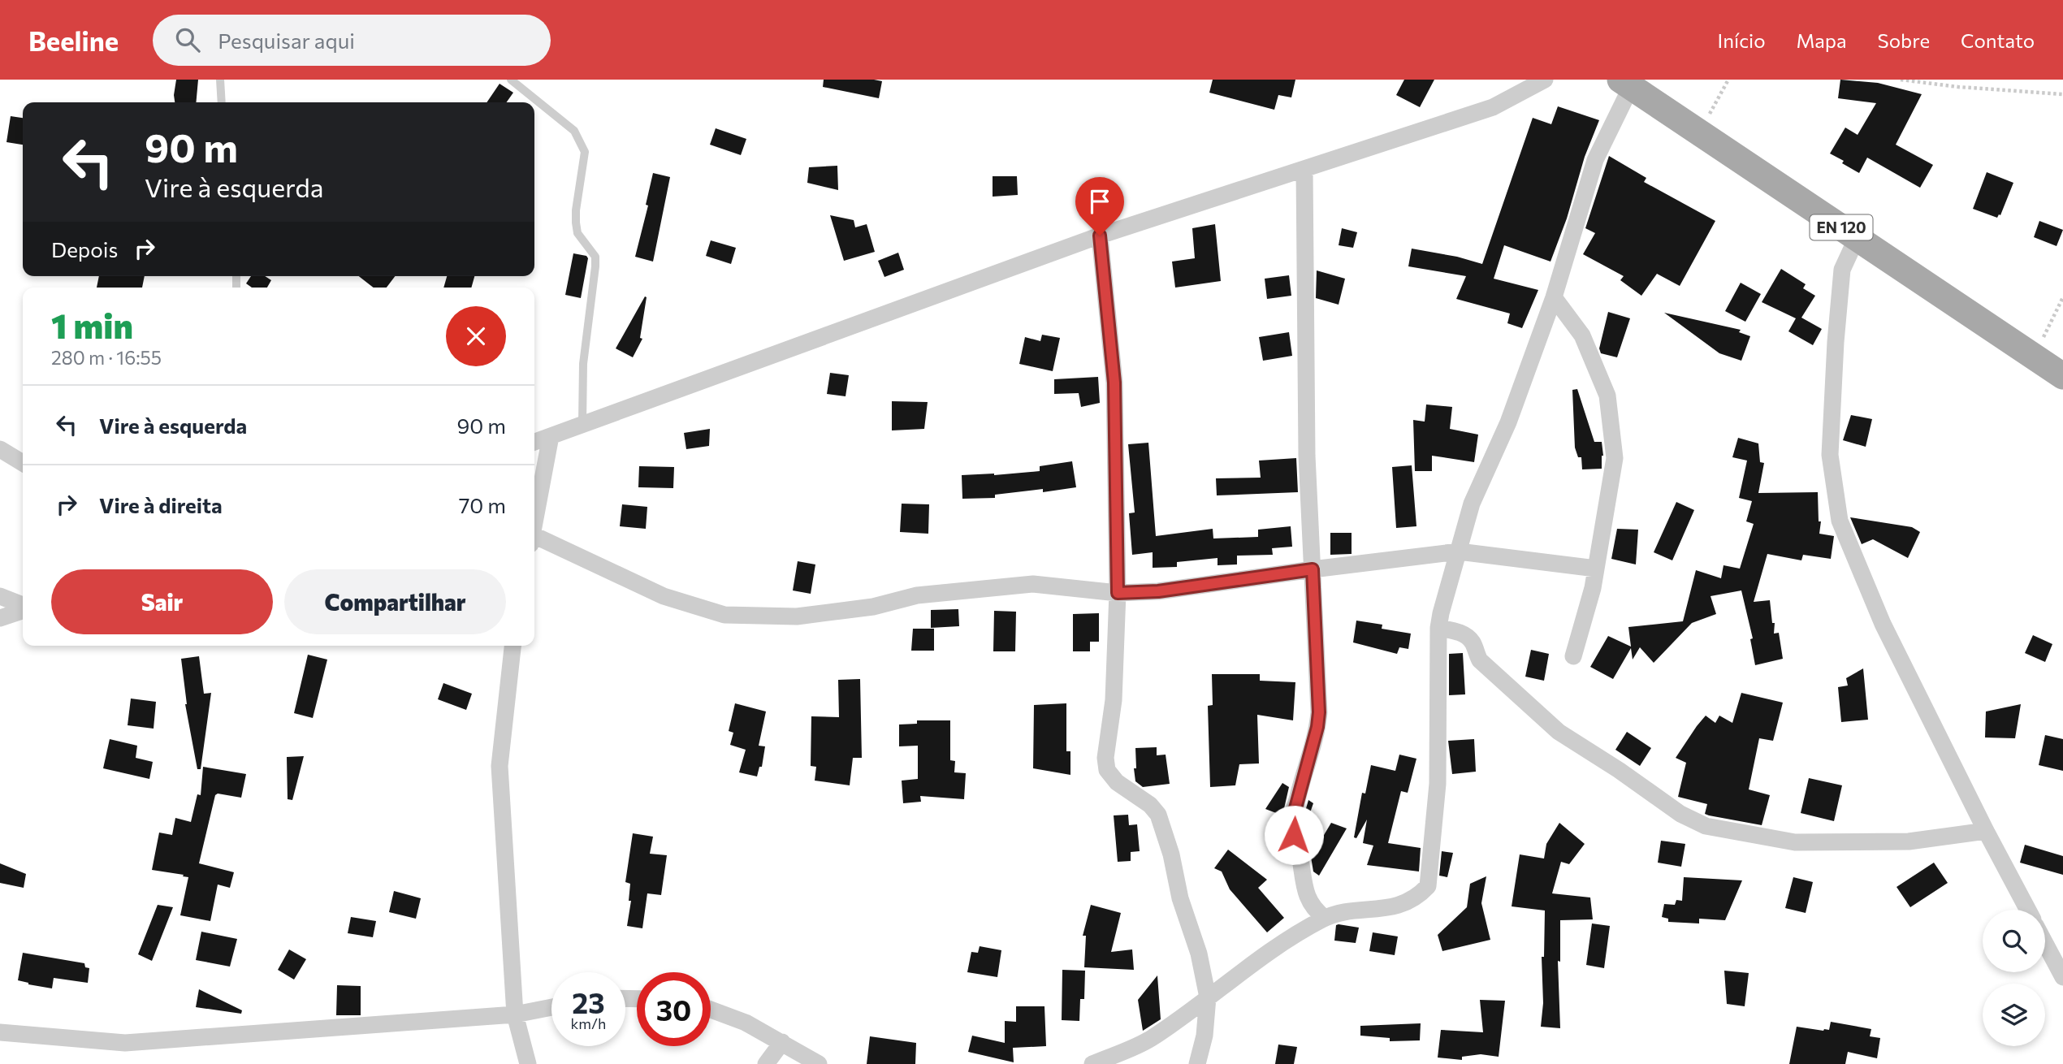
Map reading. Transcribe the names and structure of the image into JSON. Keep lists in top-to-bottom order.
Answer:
{
  "streets": {
    "main road": ["EN 120"]
  },
  "page": {
    "header": "Beeline",
    "search": "Pesquisar aqui",
    "nav": [
      "Início",
      "Mapa",
      "Sobre",
      "Contato"
    ],
    "turn": ["90 m", "Vire à esquerda"],
    "then": "Depois",
    "heading": ["1 min", "280 m · 16:55"],
    "list": [
      {
        "name": "Vire à esquerda",
        "value": "90 m"
      },
      {
        "name": "Vire à direita",
        "value": "70 m"
      }
    ],
    "buttons": ["Sair", "Compartilhar"],
    "speed": "23 km/h",
    "limit": "30"
  }
}
